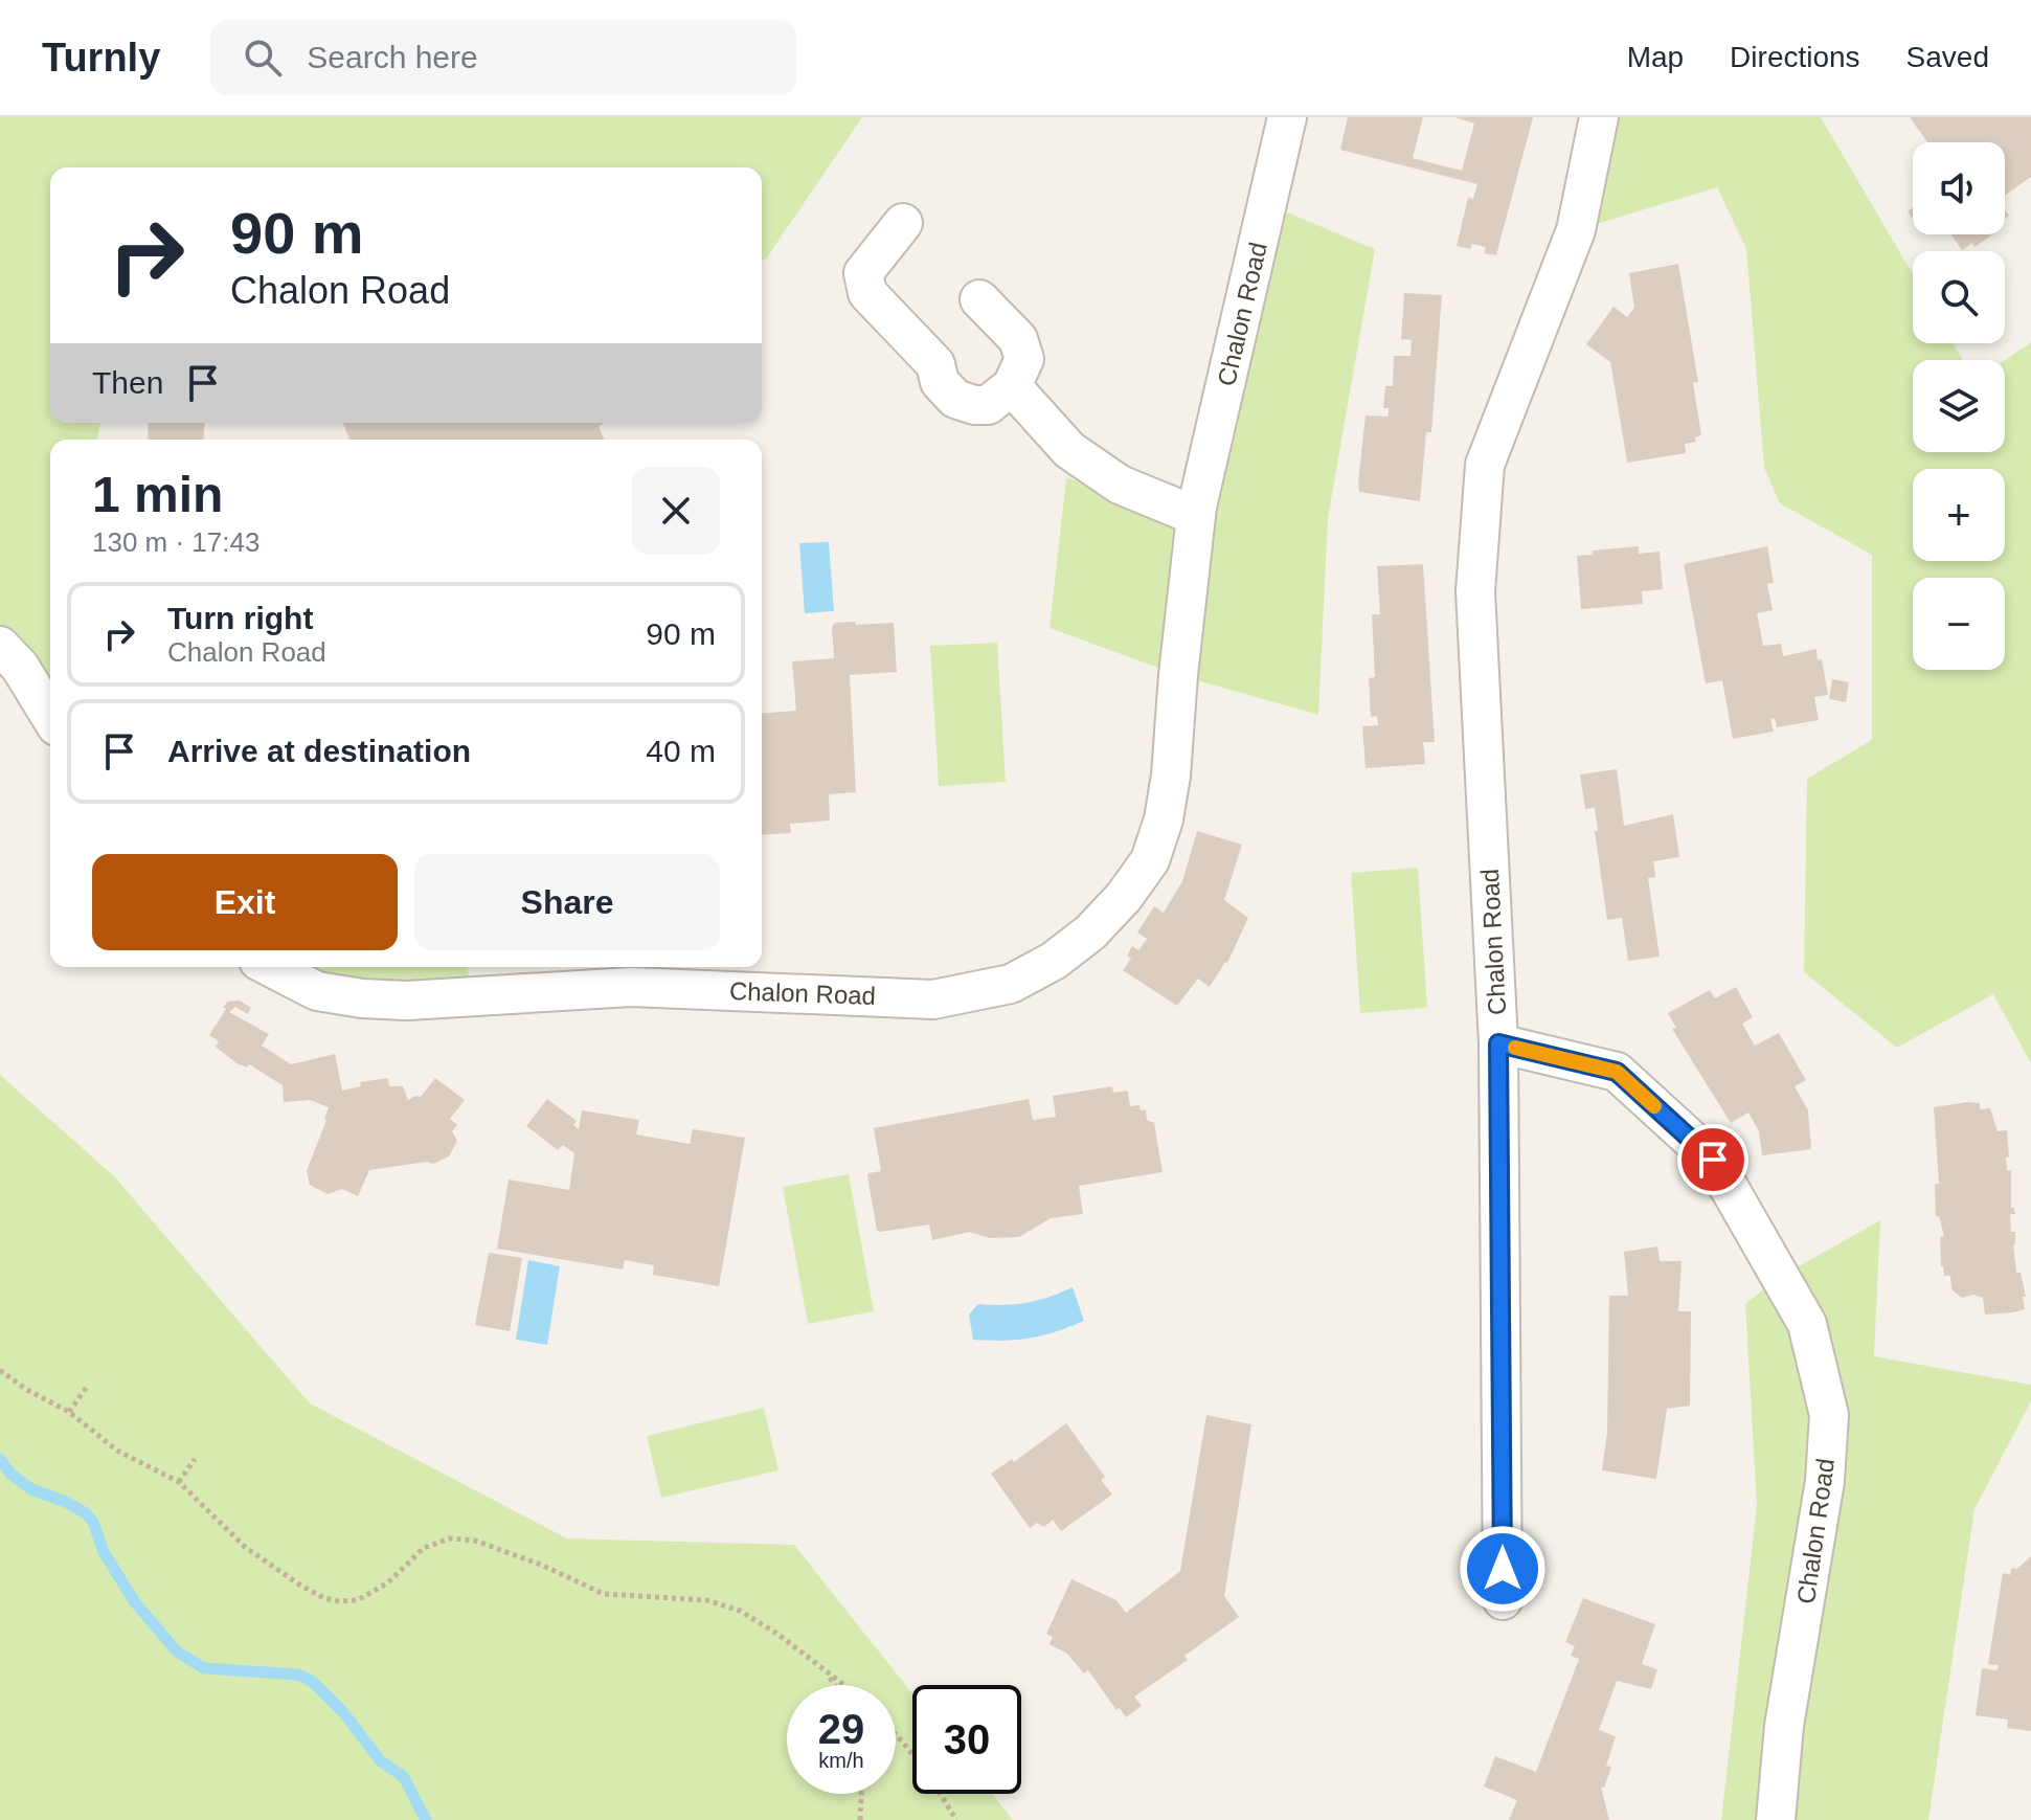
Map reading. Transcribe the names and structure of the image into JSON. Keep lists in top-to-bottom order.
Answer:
{
  "streets": {
    "street": ["Chalon Road"]
  },
  "page": {
    "header": "Turnly",
    "search": "Search here",
    "nav": ["Map", "Directions", "Saved"],
    "map_buttons": ["+", "−"],
    "turn": ["90 m", "Chalon Road"],
    "then": "Then",
    "heading": ["1 min", "130 m · 17:43"],
    "list": [
      {
        "name": "Turn right",
        "note": "Chalon Road",
        "value": "90 m"
      },
      {
        "name": "Arrive at destination",
        "value": "40 m"
      }
    ],
    "buttons": ["Exit", "Share"],
    "speed": "29 km/h",
    "limit": "30"
  }
}
